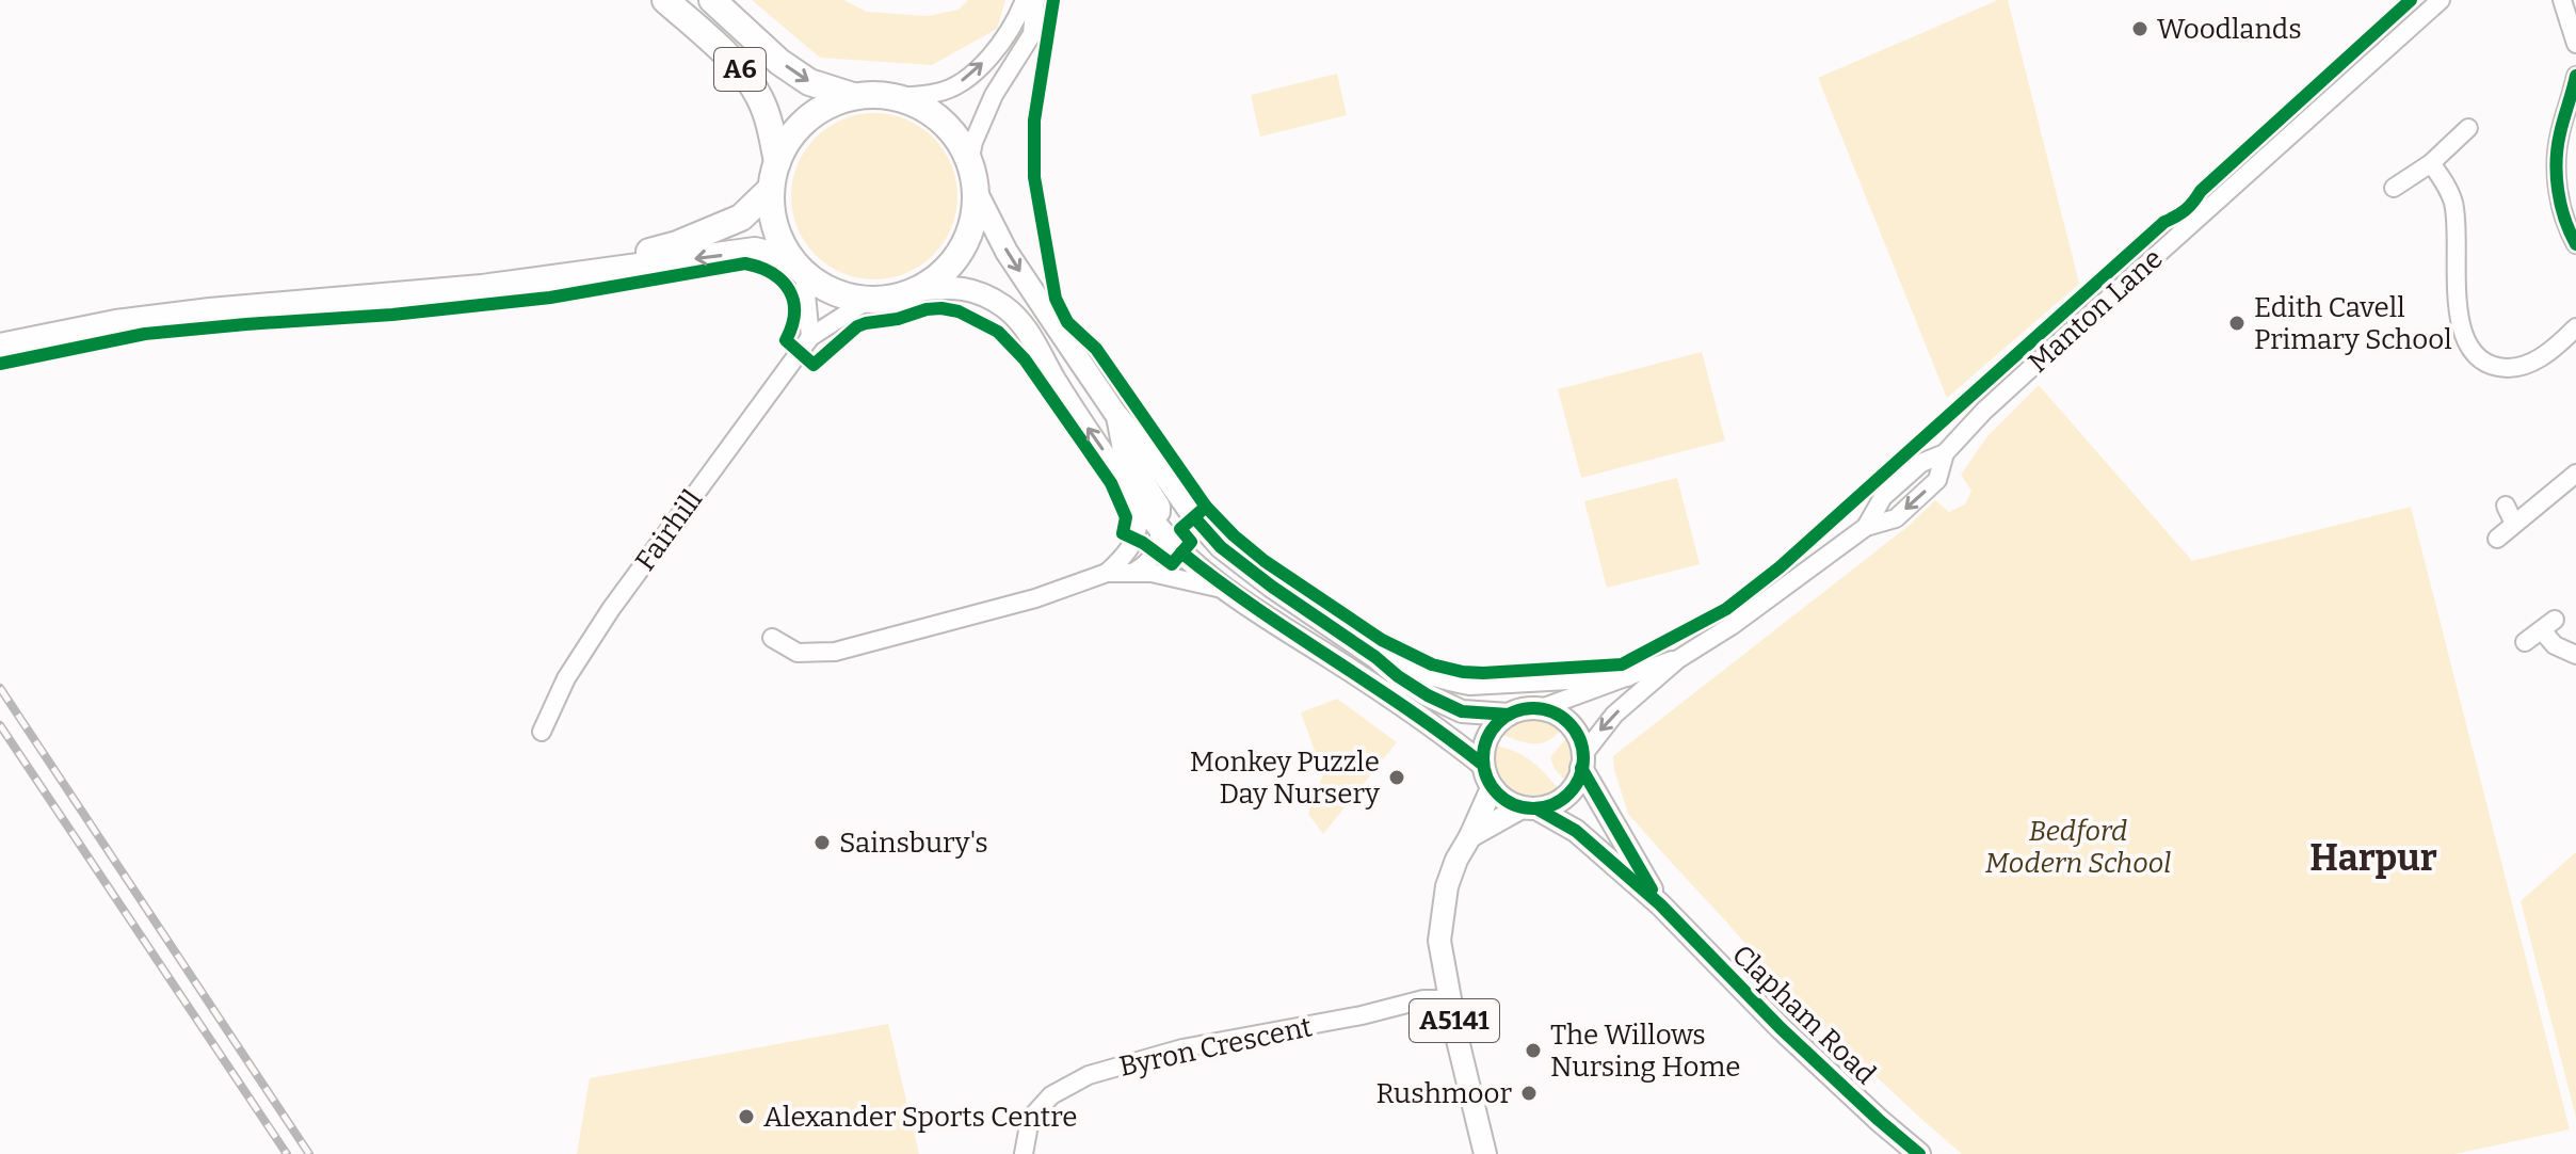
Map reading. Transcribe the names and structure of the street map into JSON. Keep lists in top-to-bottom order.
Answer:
{
  "streets": {
    "highway": ["A6"],
    "main road": ["Clapham Road", "A5141"],
    "street": ["Manton Lane", "Fairhill", "Byron Crescent"]
  },
  "crossings": [
    ["A6", "Fairhill"],
    ["Manton Lane", "Clapham Road"],
    ["Manton Lane", "A5141"],
    ["Clapham Road", "A5141"],
    ["A5141", "Byron Crescent"]
  ],
  "districts": ["Harpur"],
  "parks": ["Bedford Modern School"],
  "places": [
    "Woodlands",
    "Edith Cavell Primary School",
    "Monkey Puzzle Day Nursery",
    "Sainsbury's",
    "The Willows Nursing Home",
    "Rushmoor",
    "Alexander Sports Centre"
  ]
}
